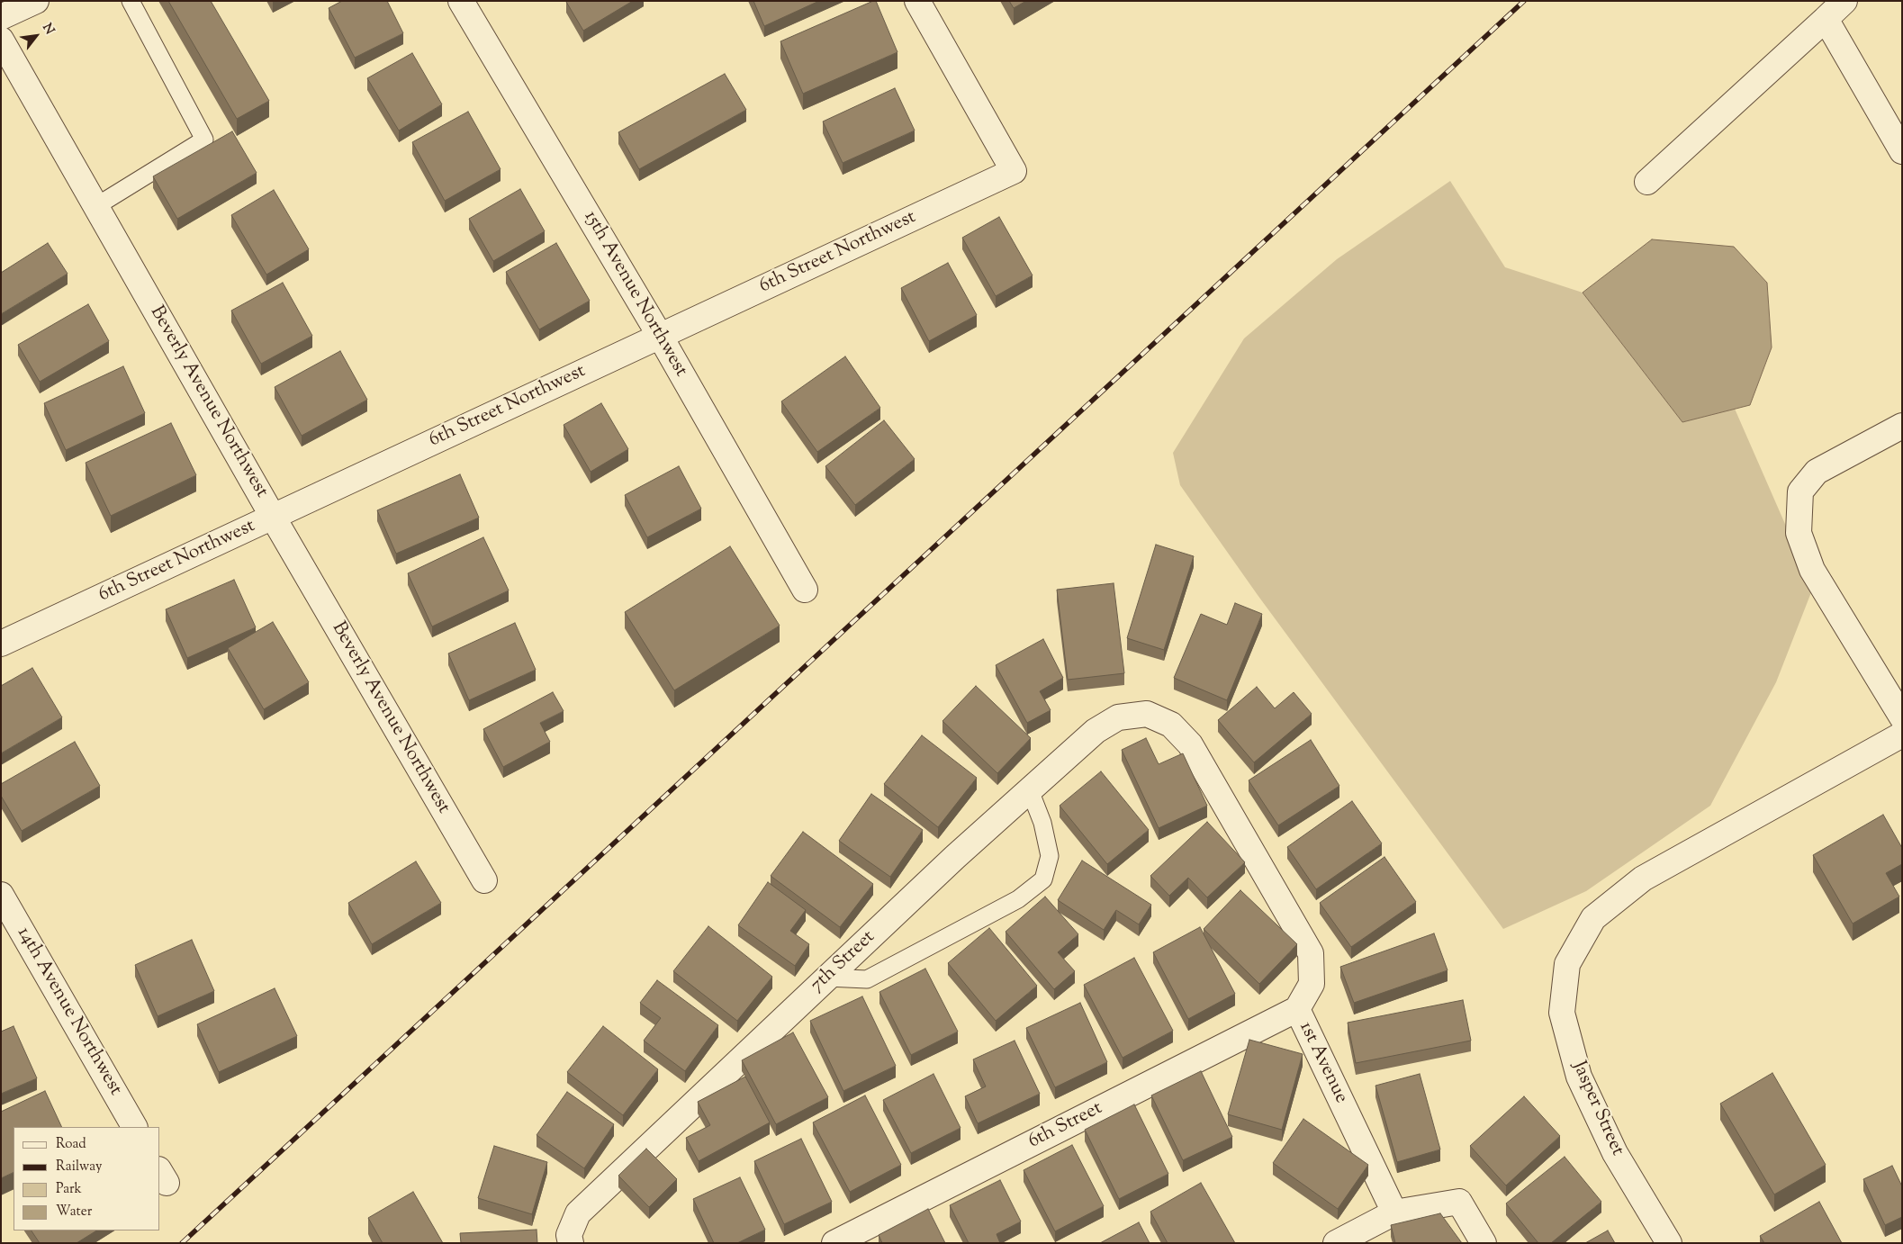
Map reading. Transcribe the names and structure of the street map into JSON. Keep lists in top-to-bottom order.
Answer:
{
  "streets": {
    "street": [
      "6th Street Northwest",
      "15th Avenue Northwest",
      "Beverly Avenue Northwest",
      "7th Street",
      "14th Avenue Northwest",
      "1st Avenue",
      "Jasper Street",
      "6th Street"
    ]
  },
  "crossings": [
    ["6th Street Northwest", "15th Avenue Northwest"],
    ["6th Street Northwest", "Beverly Avenue Northwest"],
    ["7th Street", "1st Avenue"],
    ["1st Avenue", "6th Street"]
  ],
  "legend": [
    "Road",
    "Railway",
    "Park",
    "Water"
  ],
  "north": "top right"
}
